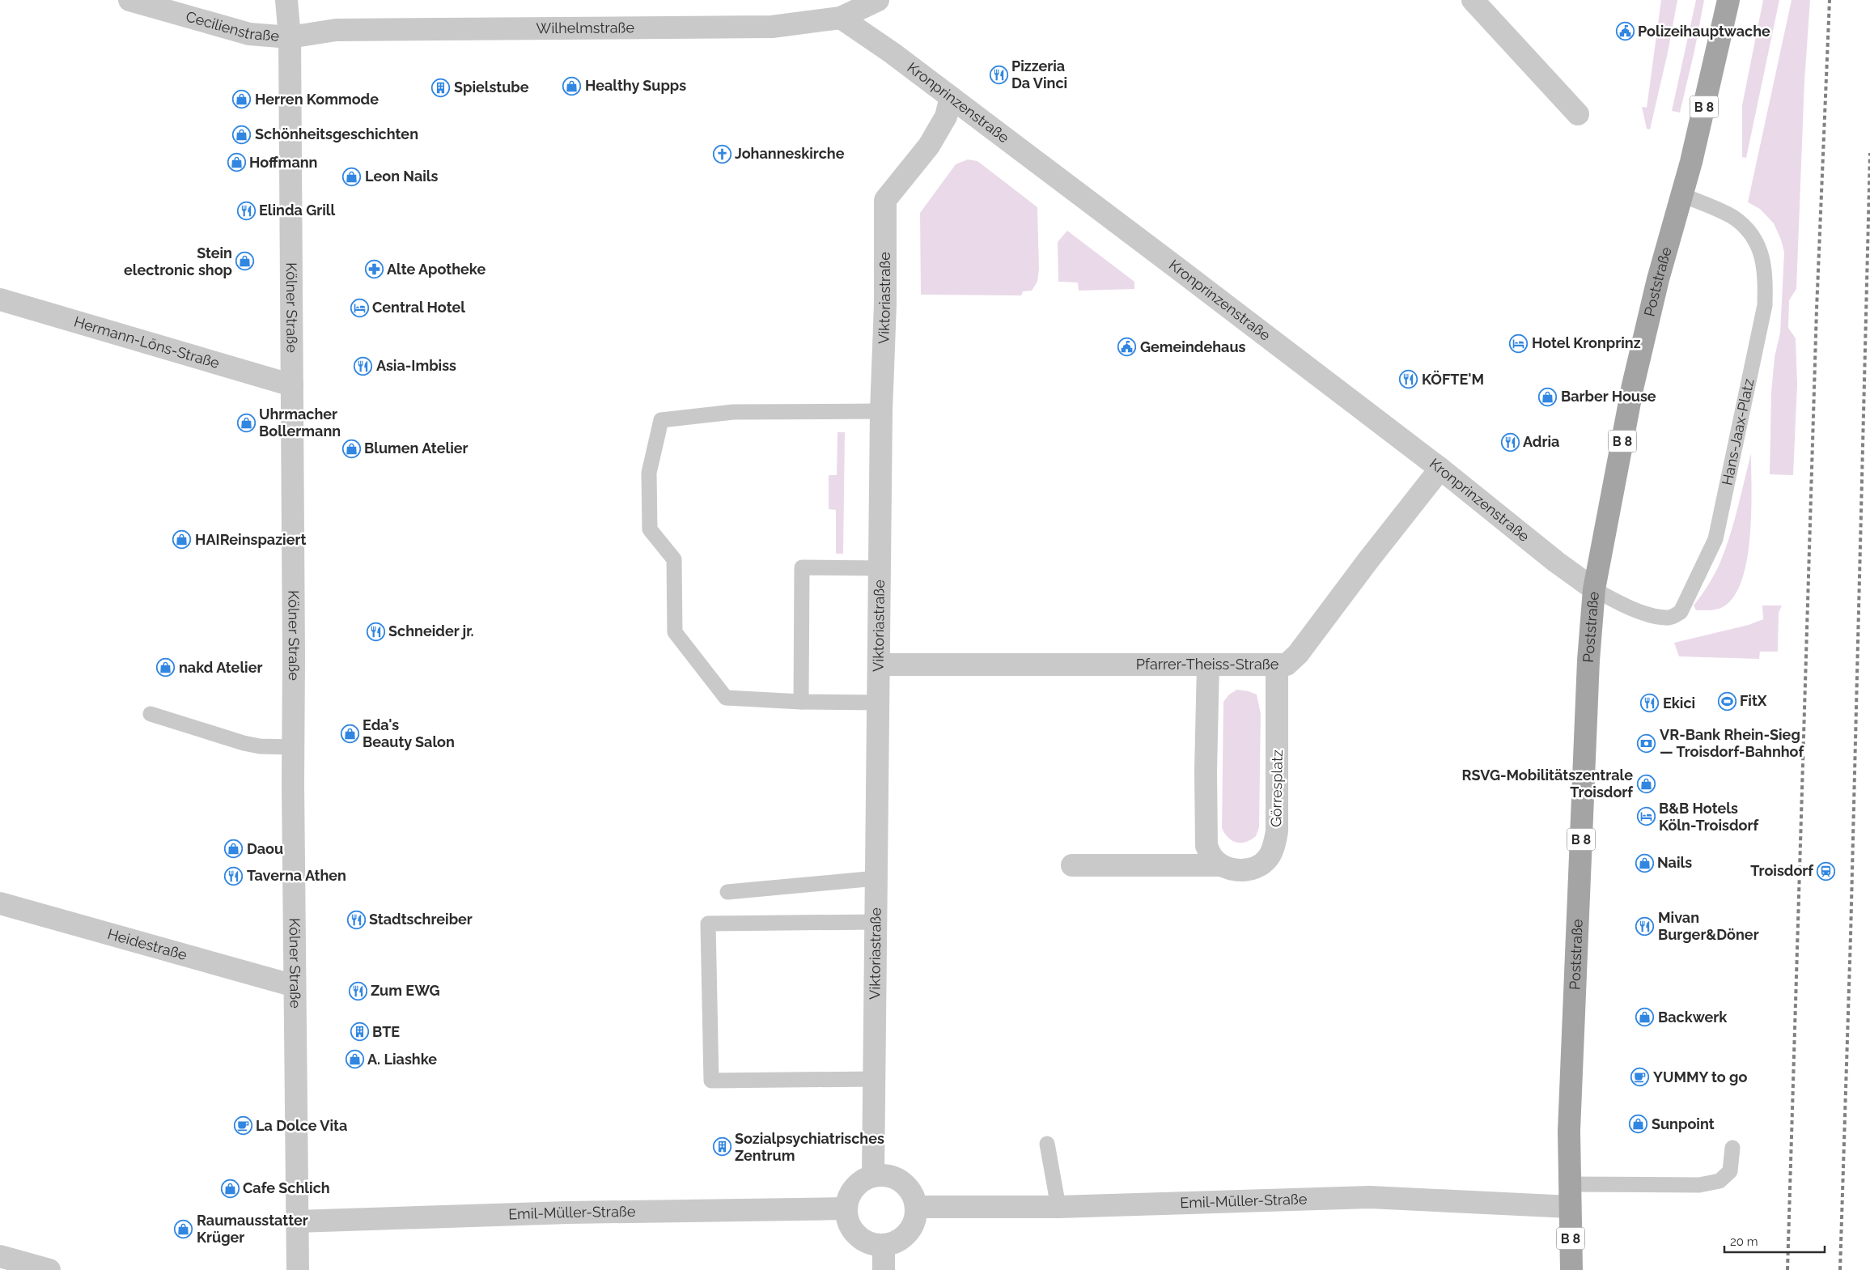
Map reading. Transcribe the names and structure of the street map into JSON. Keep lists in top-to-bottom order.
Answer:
{
  "streets": {
    "main road": ["B 8", "Poststraße"],
    "street": [
      "Cecilienstraße",
      "Wilhelmstraße",
      "Kronprinzenstraße",
      "Viktoriastraße",
      "Kölner Straße",
      "Hermann-Löns-Straße",
      "Pfarrer-Theiss-Straße",
      "Görresplatz",
      "Heidestraße",
      "Emil-Müller-Straße"
    ],
    "lane": ["Hans-Jaax-Platz"]
  },
  "crossings": [
    ["Cecilienstraße", "Wilhelmstraße"],
    ["Cecilienstraße", "Kölner Straße"],
    ["Wilhelmstraße", "Kronprinzenstraße"],
    ["Wilhelmstraße", "Kölner Straße"],
    ["Kronprinzenstraße", "Poststraße"],
    ["Kronprinzenstraße", "Viktoriastraße"],
    ["Kronprinzenstraße", "Hans-Jaax-Platz"],
    ["Kronprinzenstraße", "Pfarrer-Theiss-Straße"],
    ["Poststraße", "Hans-Jaax-Platz"],
    ["Poststraße", "Emil-Müller-Straße"],
    ["Viktoriastraße", "Pfarrer-Theiss-Straße"],
    ["Viktoriastraße", "Emil-Müller-Straße"],
    ["Kölner Straße", "Hermann-Löns-Straße"],
    ["Kölner Straße", "Heidestraße"],
    ["Kölner Straße", "Emil-Müller-Straße"],
    ["Pfarrer-Theiss-Straße", "Görresplatz"]
  ],
  "places": {
    "public building": ["Polizeihauptwache", "Gemeindehaus"],
    "restaurant": [
      "Pizzeria Da Vinci",
      "Elinda Grill",
      "Asia-Imbiss",
      "KÖFTE'M",
      "Adria",
      "Schneider jr.",
      "Ekici",
      "Taverna Athen",
      "Stadtschreiber",
      "Mivan Burger&Döner",
      "Zum EWG"
    ],
    "shop": [
      "Healthy Supps",
      "Herren Kommode",
      "Schönheitsgeschichten",
      "Hoffmann",
      "Leon Nails",
      "Stein electronic shop",
      "Barber House",
      "Uhrmacher Bollermann",
      "Blumen Atelier",
      "HAIReinspaziert",
      "nakd Atelier",
      "Eda's Beauty Salon",
      "RSVG-Mobilitätszentrale Troisdorf",
      "Daou",
      "Nails",
      "Backwerk",
      "A. Liashke",
      "Sunpoint",
      "Cafe Schlich",
      "Raumausstatter Krüger"
    ],
    "building": ["Spielstube", "BTE", "Sozialpsychiatrisches Zentrum"],
    "church": ["Johanneskirche"],
    "pharmacy": ["Alte Apotheke"],
    "hotel": ["Central Hotel", "Hotel Kronprinz", "B&B Hotels Köln-Troisdorf"],
    "sports": ["FitX"],
    "bank": ["VR-Bank Rhein-Sieg — Troisdorf-Bahnhof"],
    "station": ["Troisdorf"],
    "cafe": ["YUMMY to go", "La Dolce Vita"]
  },
  "scale_bar": "20 m"
}
